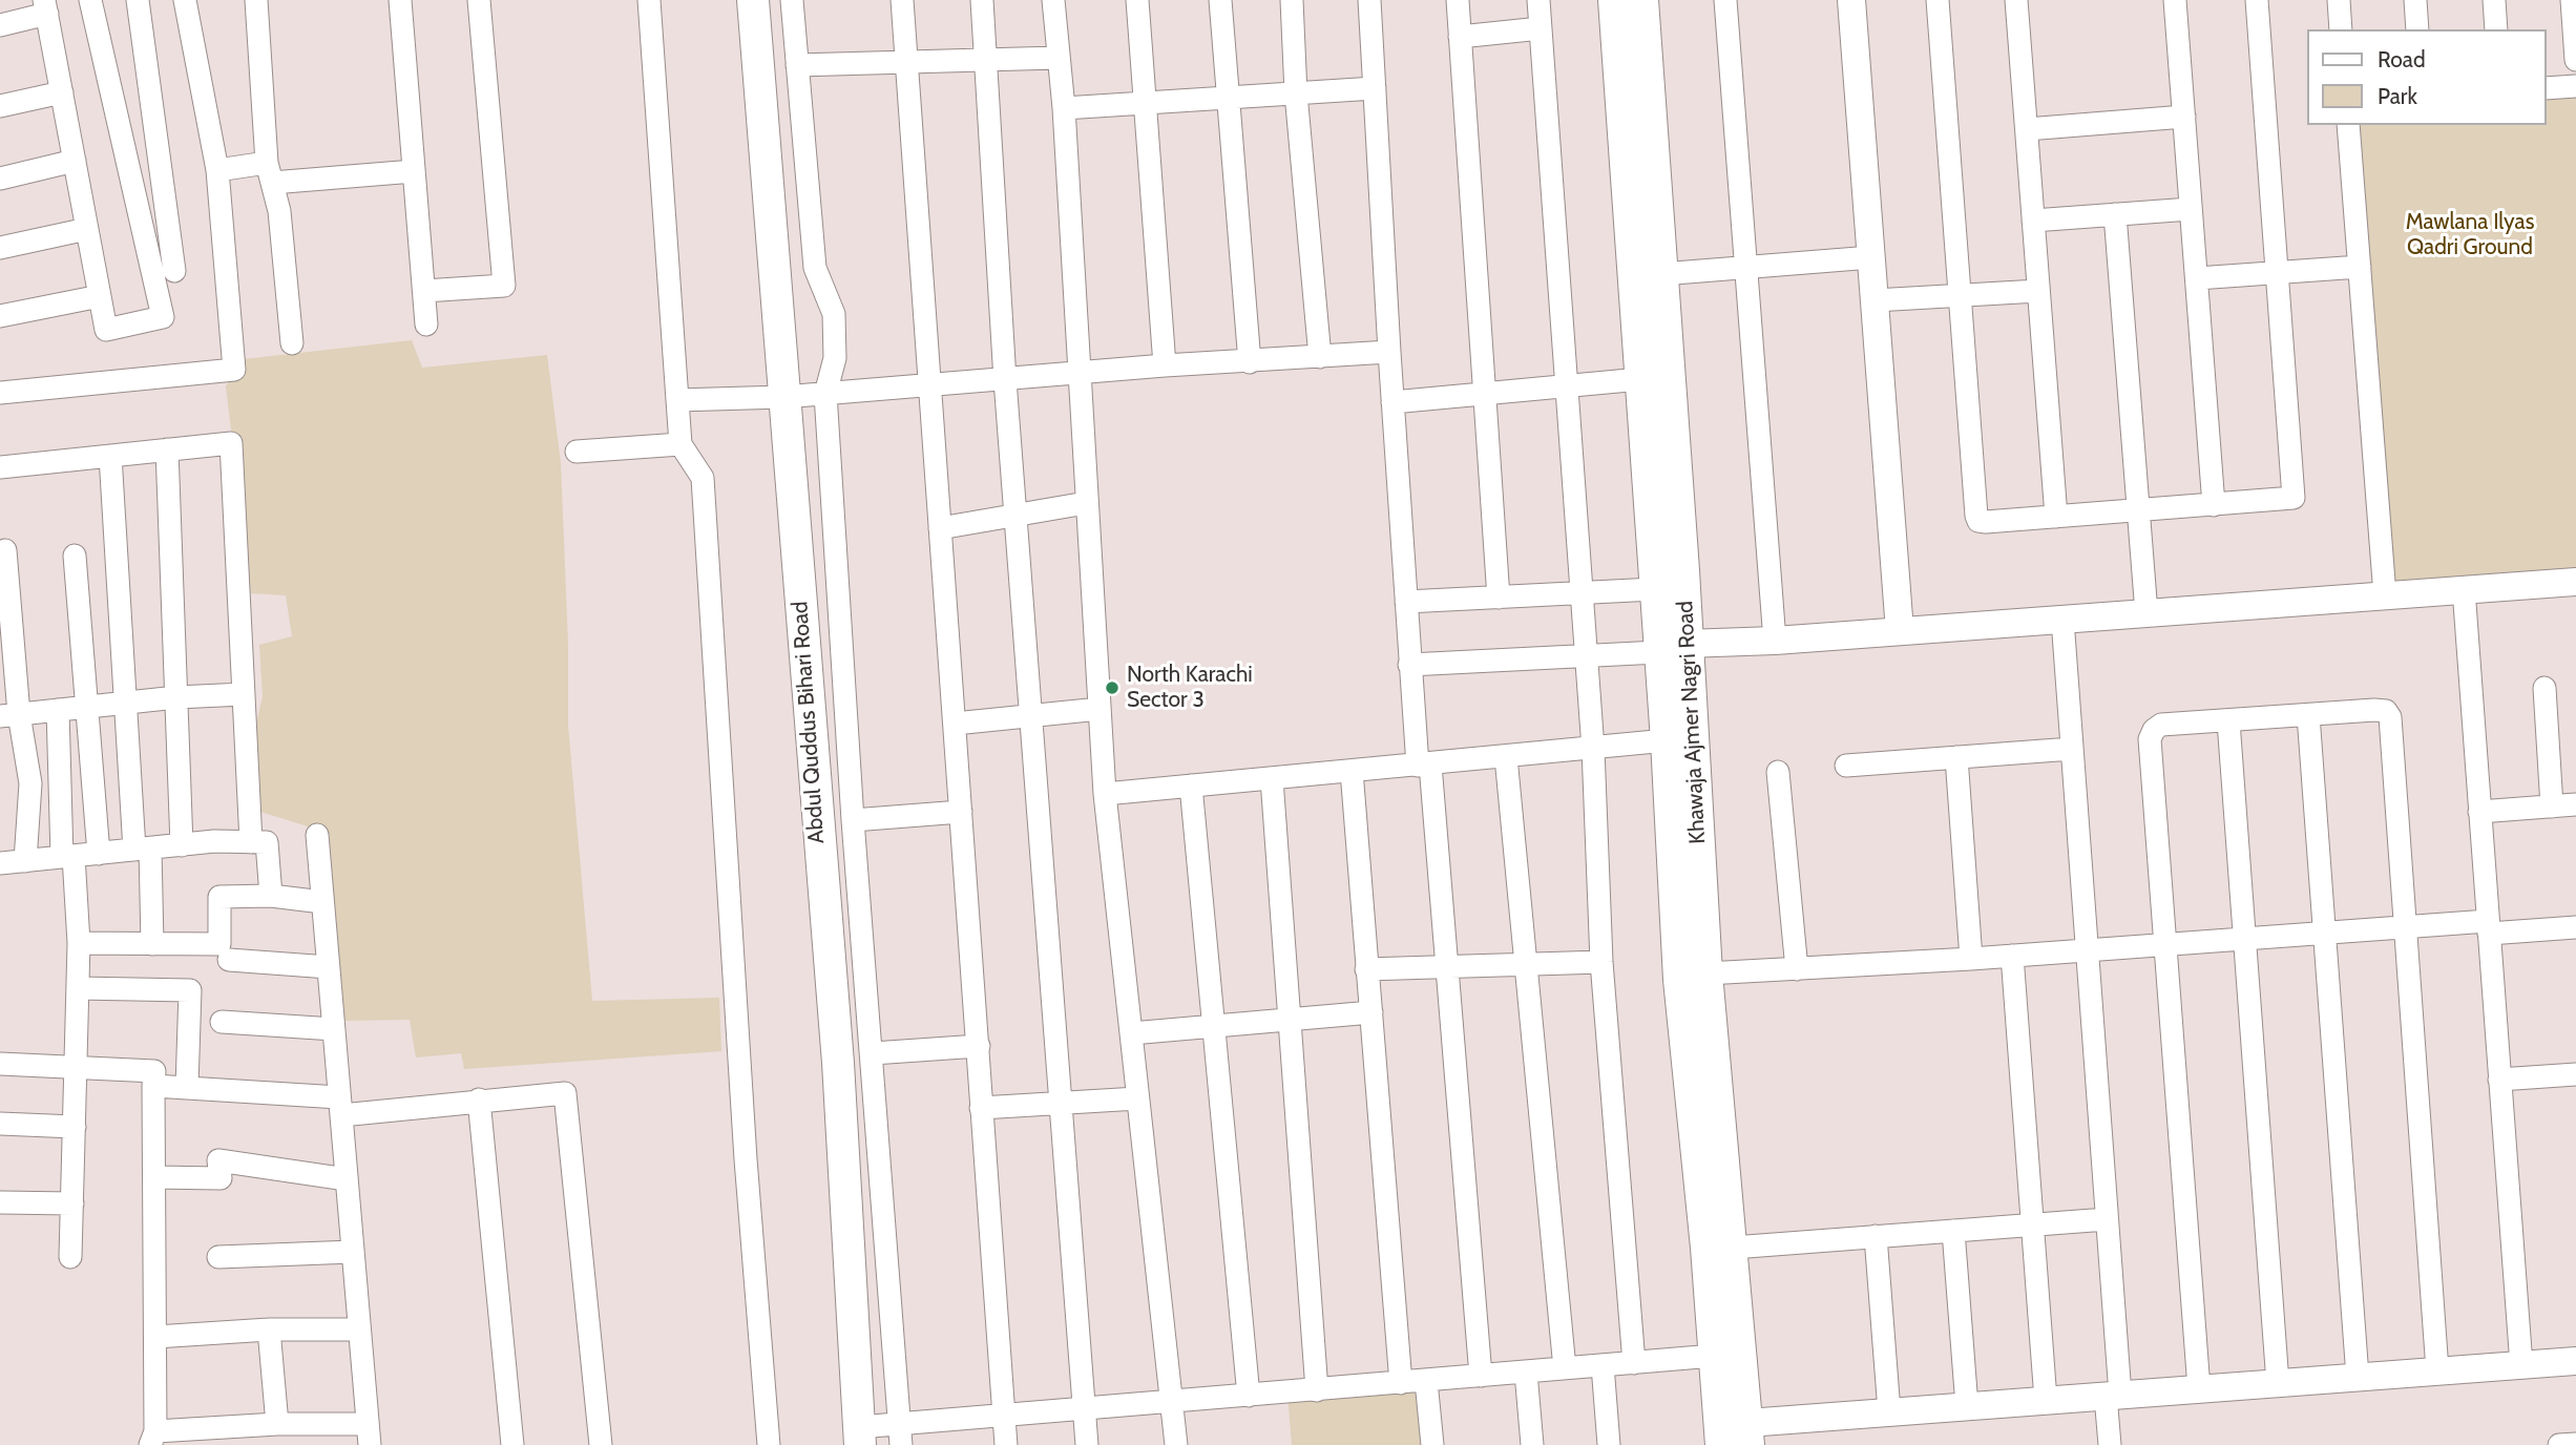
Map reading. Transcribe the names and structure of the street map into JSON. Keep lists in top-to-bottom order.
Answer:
{
  "streets": {
    "main road": ["Abdul Quddus Bihari Road", "Khawaja Ajmer Nagri Road"]
  },
  "parks": ["Mawlana Ilyas Qadri Ground"],
  "places": ["North Karachi Sector 3"],
  "legend": ["Road", "Park"]
}
